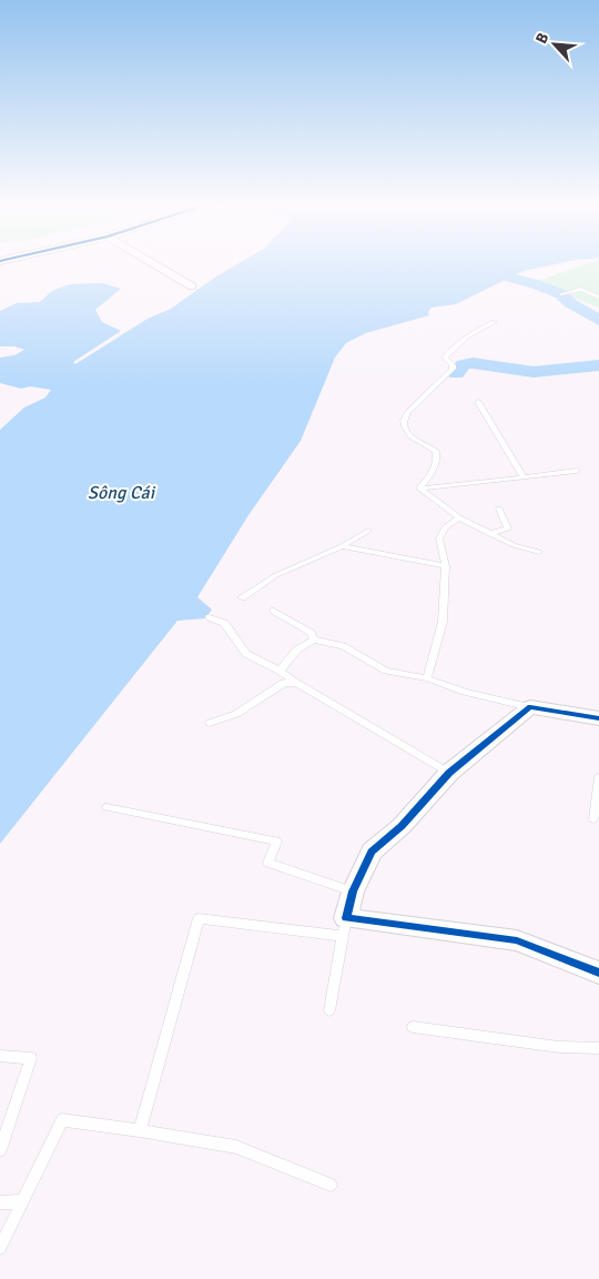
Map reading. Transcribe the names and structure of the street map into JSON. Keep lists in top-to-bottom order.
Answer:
{
  "water": ["Sông Cái"],
  "north": "top left"
}
